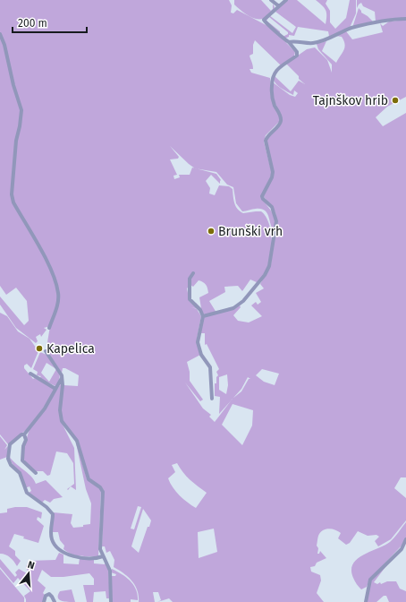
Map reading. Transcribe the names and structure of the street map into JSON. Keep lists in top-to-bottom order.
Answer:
{
  "places": ["Tajnškov hrib", "Brunški vrh", "Kapelica"],
  "scale_bar": "200 m",
  "north": "top"
}
